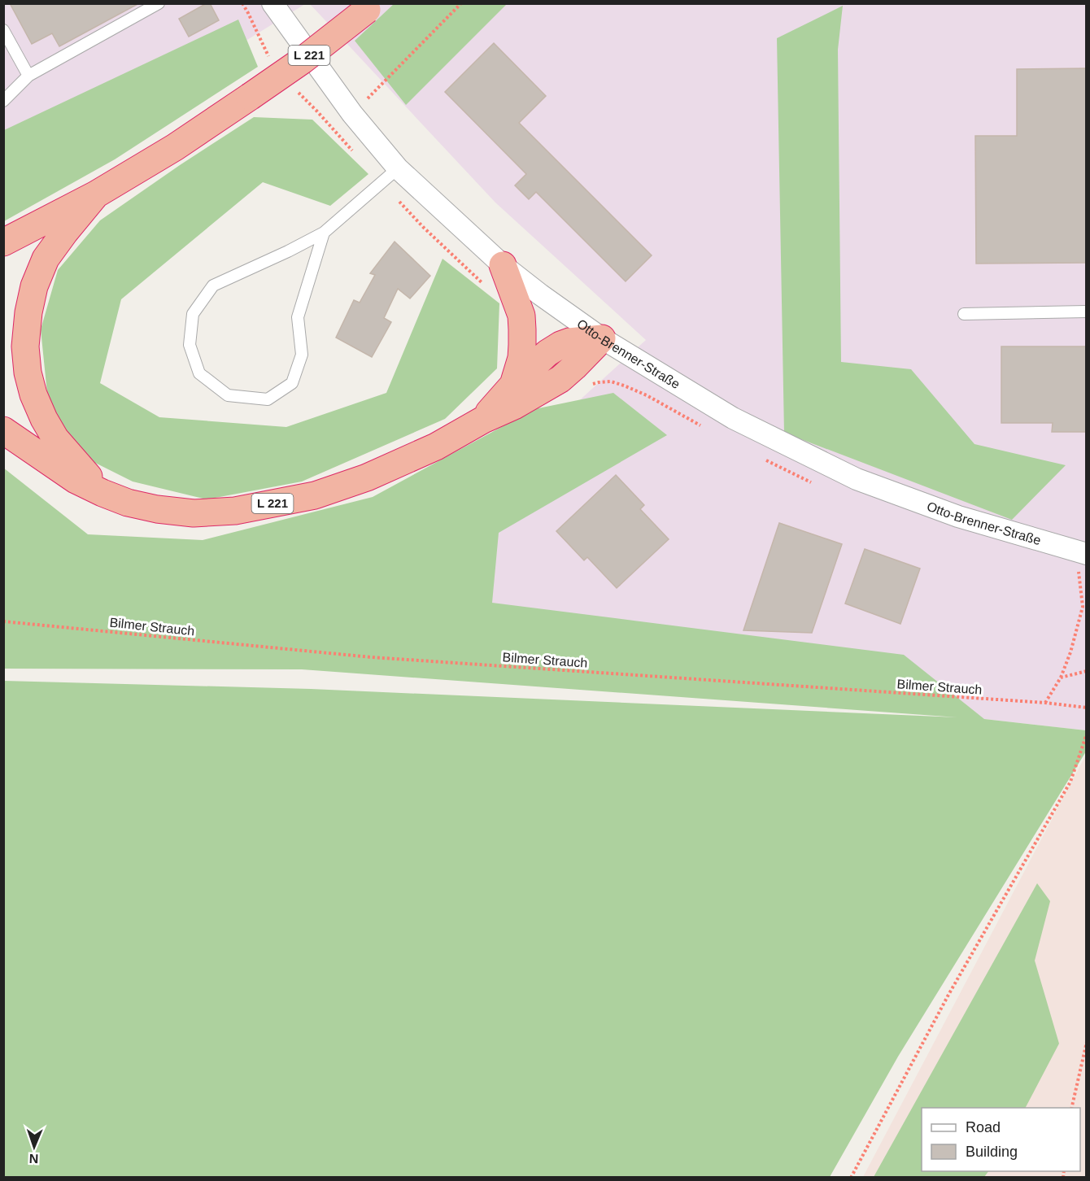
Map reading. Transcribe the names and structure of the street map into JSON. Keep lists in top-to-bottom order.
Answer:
{
  "streets": {
    "highway": ["L 221"],
    "street": ["Otto-Brenner-Straße"],
    "path": ["Bilmer Strauch"]
  },
  "crossings": [
    ["L 221", "Otto-Brenner-Straße"]
  ],
  "legend": ["Road", "Building"],
  "north": "bottom"
}
